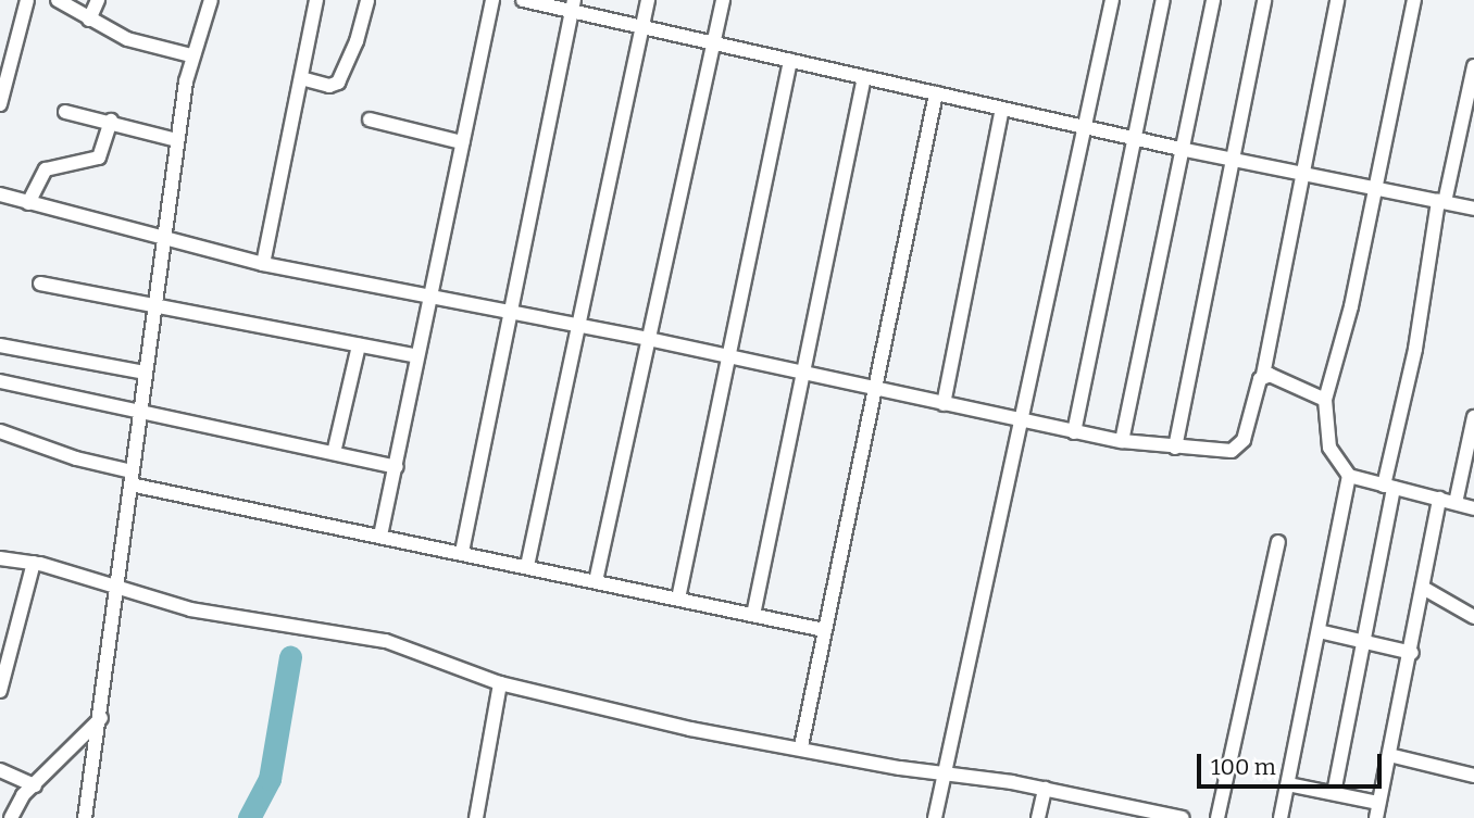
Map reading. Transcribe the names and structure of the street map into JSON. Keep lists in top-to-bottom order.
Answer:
{
  "scale_bar": "100 m"
}
